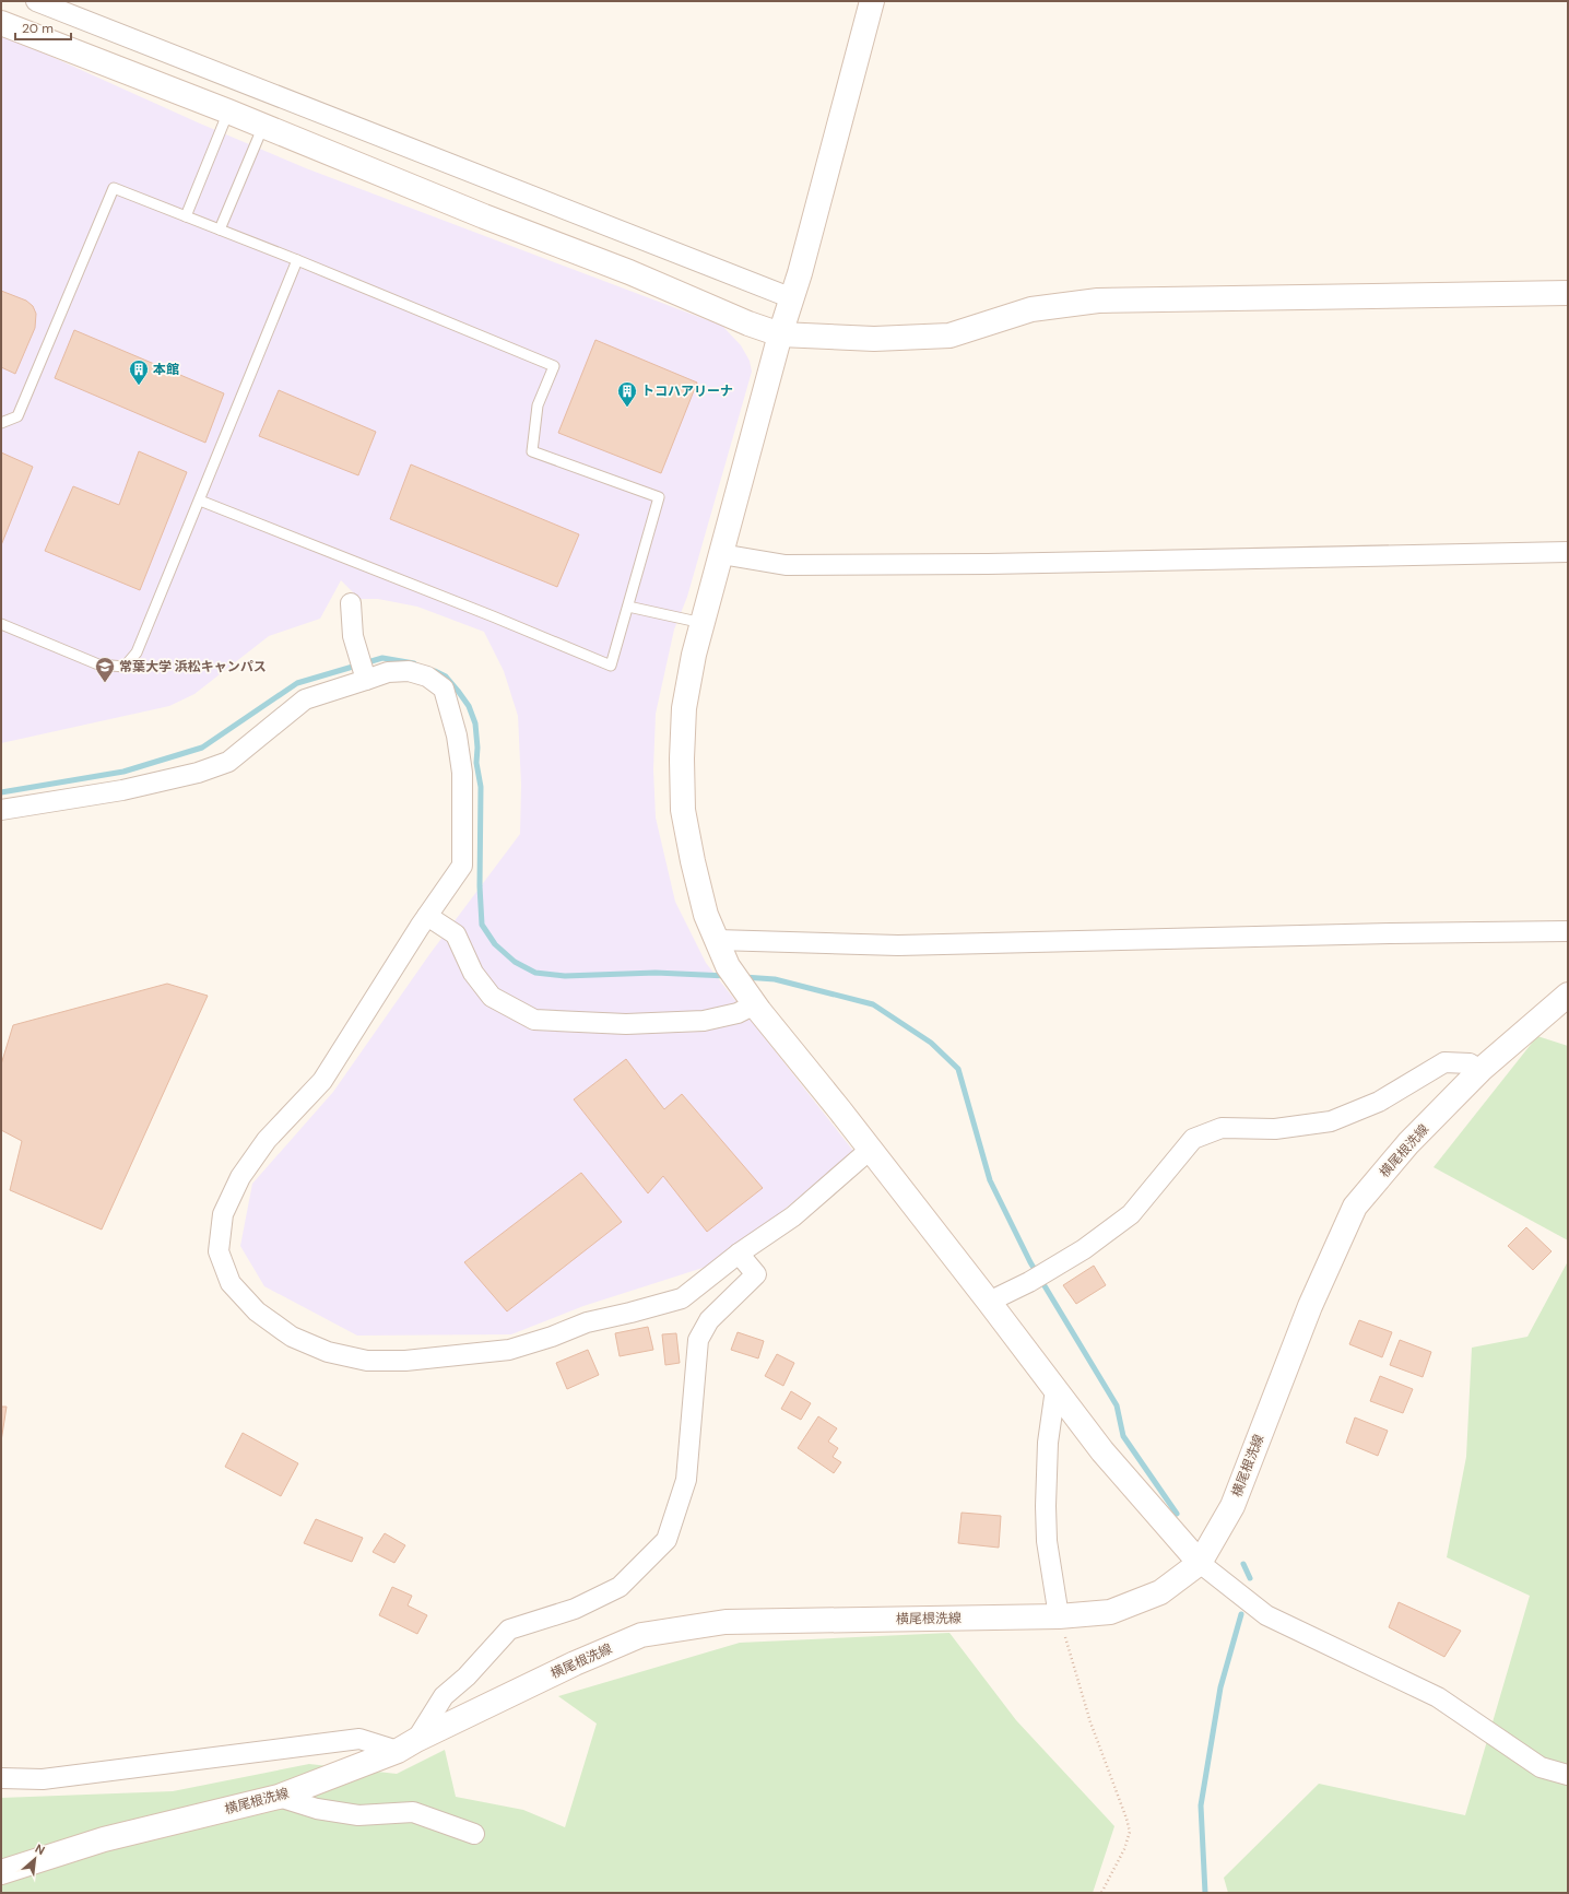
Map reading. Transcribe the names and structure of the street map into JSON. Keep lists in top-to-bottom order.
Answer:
{
  "streets": {
    "street": ["横尾根洗線"]
  },
  "places": {
    "building": ["本館", "トコハアリーナ"],
    "school or university": ["常葉大学 浜松キャンパス"]
  },
  "scale_bar": "20 m",
  "north": "top right"
}
